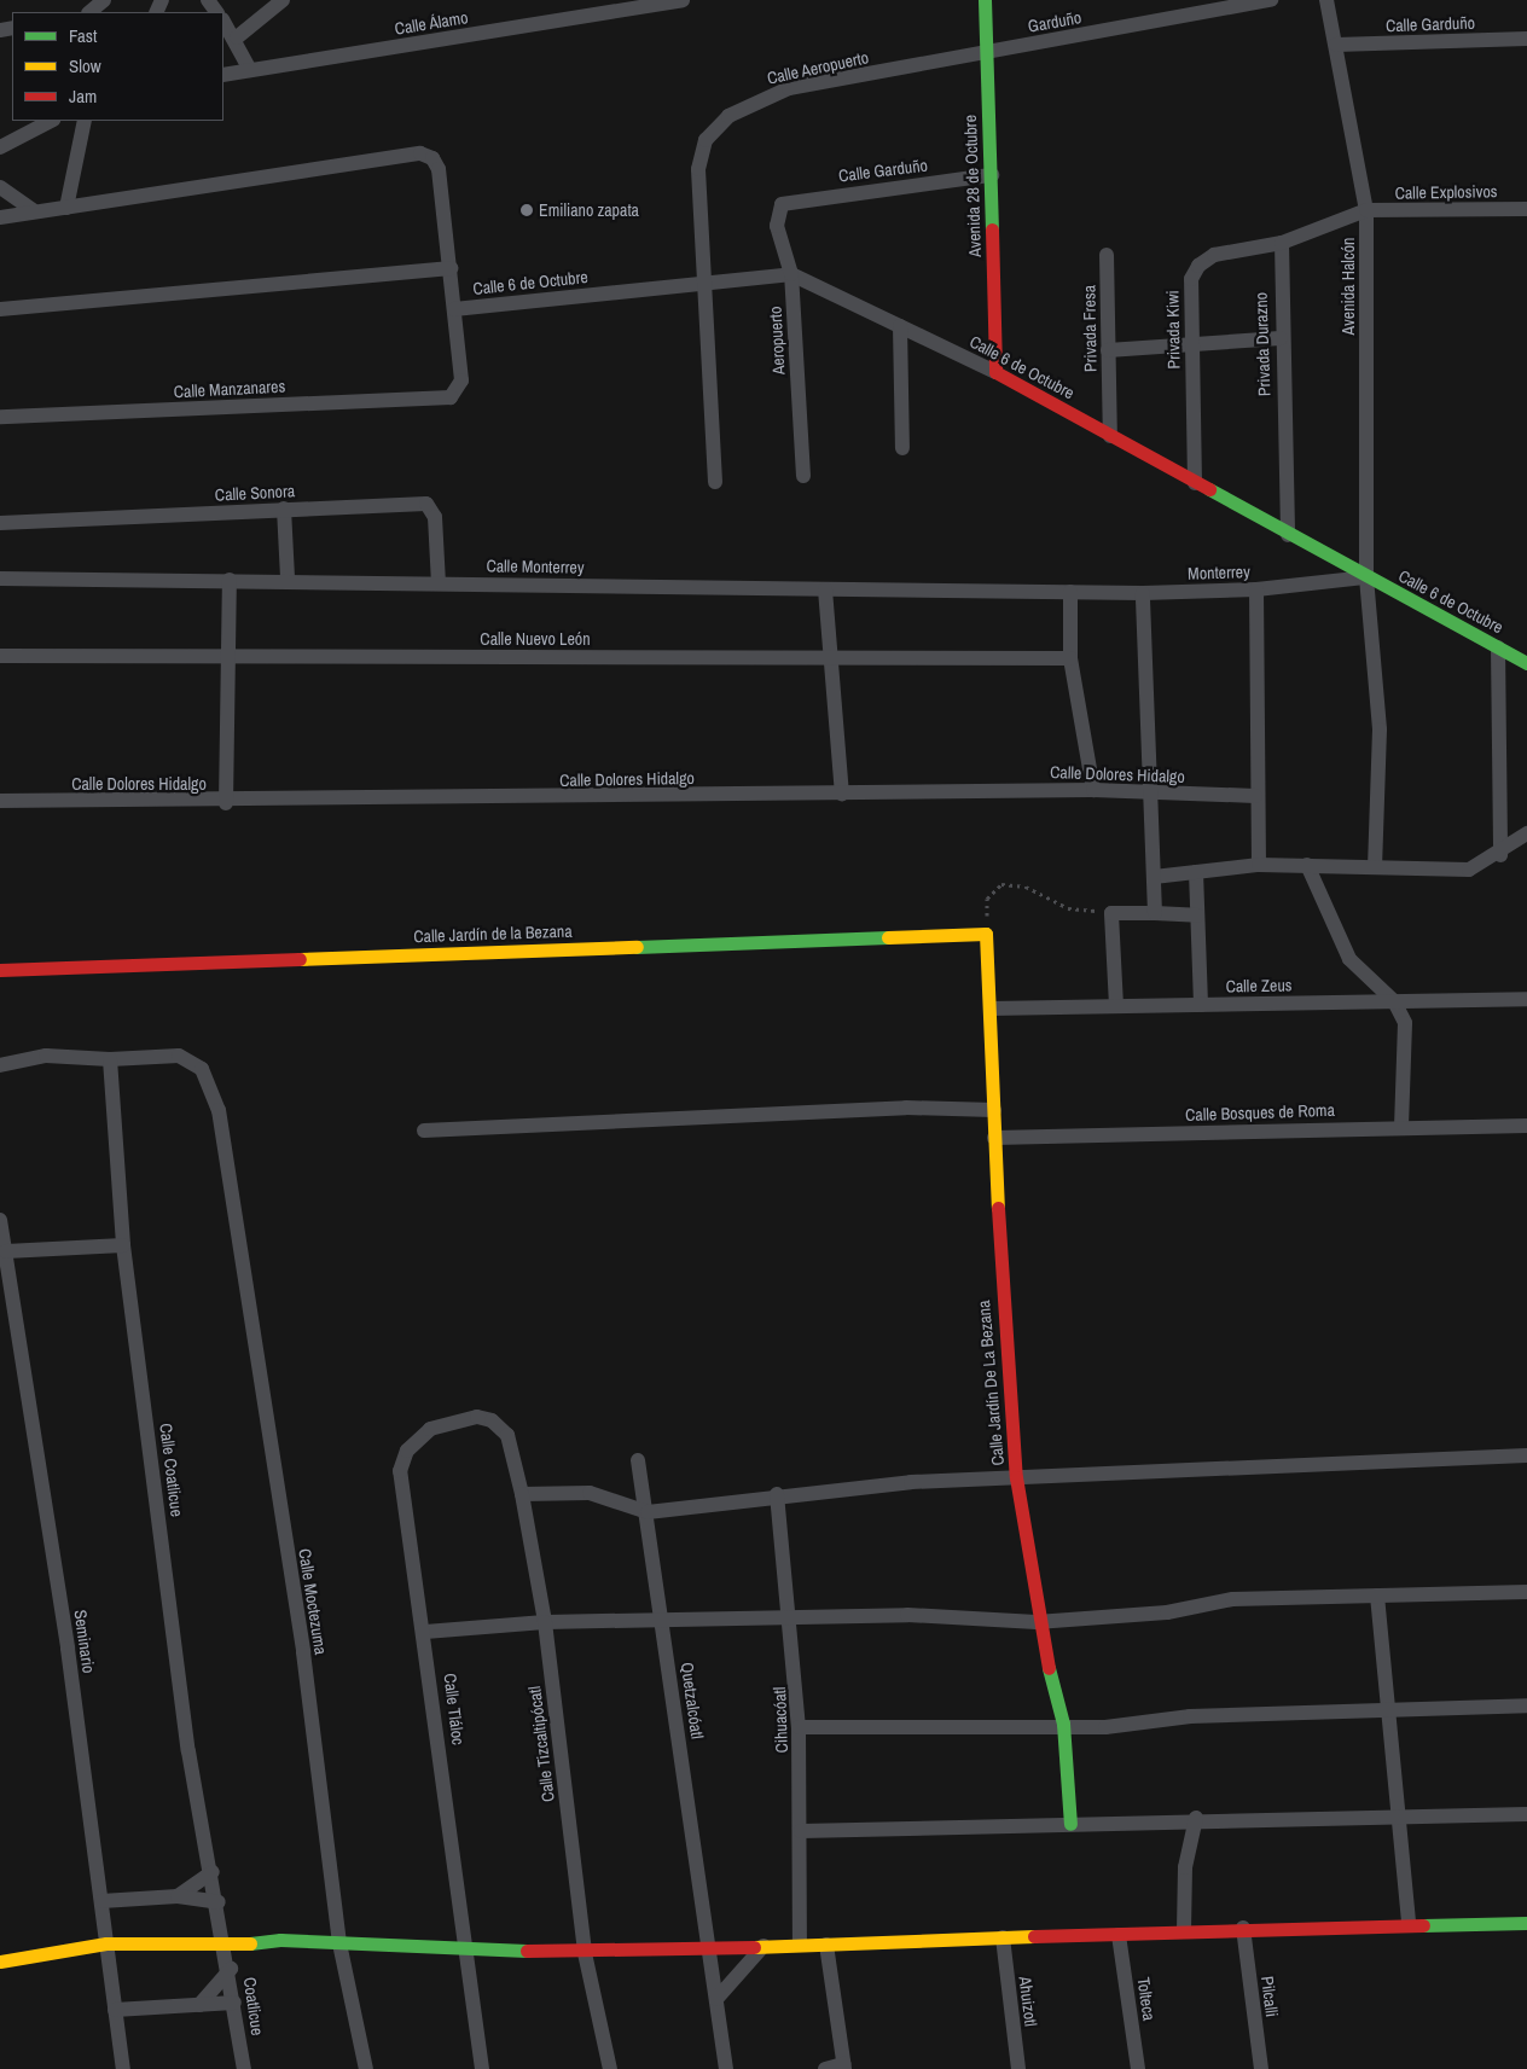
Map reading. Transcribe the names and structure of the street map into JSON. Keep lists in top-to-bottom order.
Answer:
{
  "streets": {
    "street": [
      "Garduño",
      "Calle Álamo",
      "Calle Garduño",
      "Calle Aeropuerto",
      "Avenida 28 de Octubre",
      "Calle Explosivos",
      "Calle 6 de Octubre",
      "Avenida Halcón",
      "Privada Fresa",
      "Privada Kiwi",
      "Aeropuerto",
      "Privada Durazno",
      "Calle Manzanares",
      "Calle Sonora",
      "Calle Monterrey",
      "Monterrey",
      "Calle Nuevo León",
      "Calle Dolores Hidalgo",
      "Calle Jardín de la Bezana",
      "Calle Zeus",
      "Calle Bosques de Roma",
      "Calle Jardín De La Bezana",
      "Calle Coatlicue",
      "Calle Moctezuma",
      "Seminario",
      "Quetzalcóatl",
      "Calle Tláloc",
      "Cihuacóatl",
      "Calle Tizcaltipócatl",
      "Pilcalli",
      "Tolteca",
      "Ahuizotl",
      "Coatlicue"
    ]
  },
  "crossings": [
    ["Garduño", "Calle Aeropuerto"],
    ["Garduño", "Avenida 28 de Octubre"],
    ["Calle Garduño", "Avenida 28 de Octubre"],
    ["Calle Garduño", "Avenida Halcón"],
    ["Calle Garduño", "Aeropuerto"],
    ["Calle Aeropuerto", "Avenida 28 de Octubre"],
    ["Calle Aeropuerto", "Calle 6 de Octubre"],
    ["Avenida 28 de Octubre", "Calle 6 de Octubre"],
    ["Calle Explosivos", "Avenida Halcón"],
    ["Calle 6 de Octubre", "Avenida Halcón"],
    ["Calle 6 de Octubre", "Privada Fresa"],
    ["Calle 6 de Octubre", "Privada Kiwi"],
    ["Calle 6 de Octubre", "Aeropuerto"],
    ["Calle 6 de Octubre", "Privada Durazno"],
    ["Calle 6 de Octubre", "Calle Manzanares"],
    ["Calle 6 de Octubre", "Monterrey"],
    ["Avenida Halcón", "Monterrey"],
    ["Privada Kiwi", "Privada Durazno"],
    ["Calle Sonora", "Calle Monterrey"],
    ["Calle Monterrey", "Monterrey"],
    ["Calle Jardín de la Bezana", "Calle Jardín De La Bezana"],
    ["Calle Zeus", "Calle Jardín De La Bezana"],
    ["Calle Bosques de Roma", "Calle Jardín De La Bezana"],
    ["Calle Coatlicue", "Calle Moctezuma"],
    ["Calle Coatlicue", "Coatlicue"],
    ["Calle Tláloc", "Calle Tizcaltipócatl"]
  ],
  "places": ["Emiliano zapata"],
  "legend": ["Fast", "Slow", "Jam"]
}
